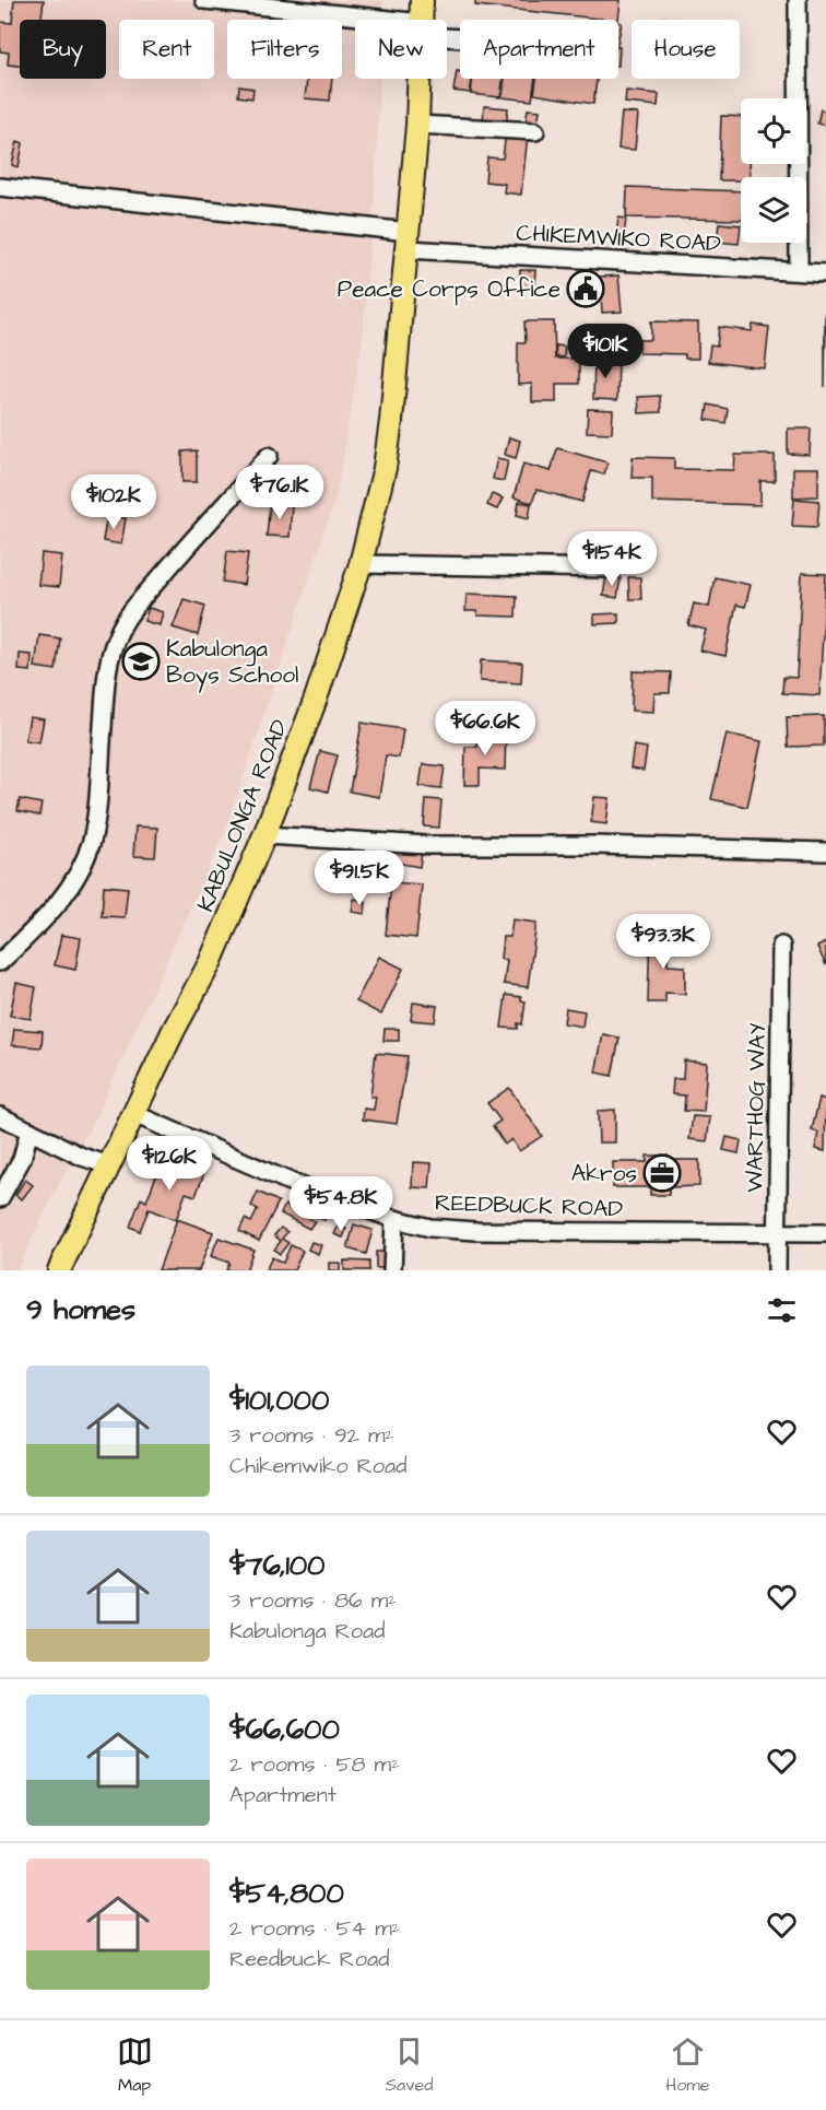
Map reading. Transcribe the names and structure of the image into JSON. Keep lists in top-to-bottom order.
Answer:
{
  "streets": {
    "main road": ["KABULONGA ROAD"],
    "street": ["CHIKEMWIKO ROAD", "WARTHOG WAY", "REEDBUCK ROAD"]
  },
  "crossings": [
    ["CHIKEMWIKO ROAD", "KABULONGA ROAD"],
    ["KABULONGA ROAD", "REEDBUCK ROAD"],
    ["WARTHOG WAY", "REEDBUCK ROAD"]
  ],
  "places": {
    "public building": ["Peace Corps Office"],
    "school or university": ["Kabulonga Boys School"],
    "office": ["Akros"]
  },
  "page": {
    "chip": [
      "Buy",
      "Rent",
      "Filters",
      "New",
      "Apartment",
      "House"
    ],
    "price": [
      "$101K",
      "$76.1K",
      "$102K",
      "$154K",
      "$66.6K",
      "$91.5K",
      "$93.3K",
      "$126K",
      "$54.8K"
    ],
    "heading": "9 homes",
    "list": [
      {
        "name": "$101,000",
        "note": "3 rooms · 92 m² · Chikemwiko Road"
      },
      {
        "name": "$76,100",
        "note": "3 rooms · 86 m² · Kabulonga Road"
      },
      {
        "name": "$66,600",
        "note": "2 rooms · 58 m² · Apartment"
      },
      {
        "name": "$54,800",
        "note": "2 rooms · 54 m² · Reedbuck Road"
      }
    ],
    "tabs": ["Map", "Saved", "Home"]
  }
}
